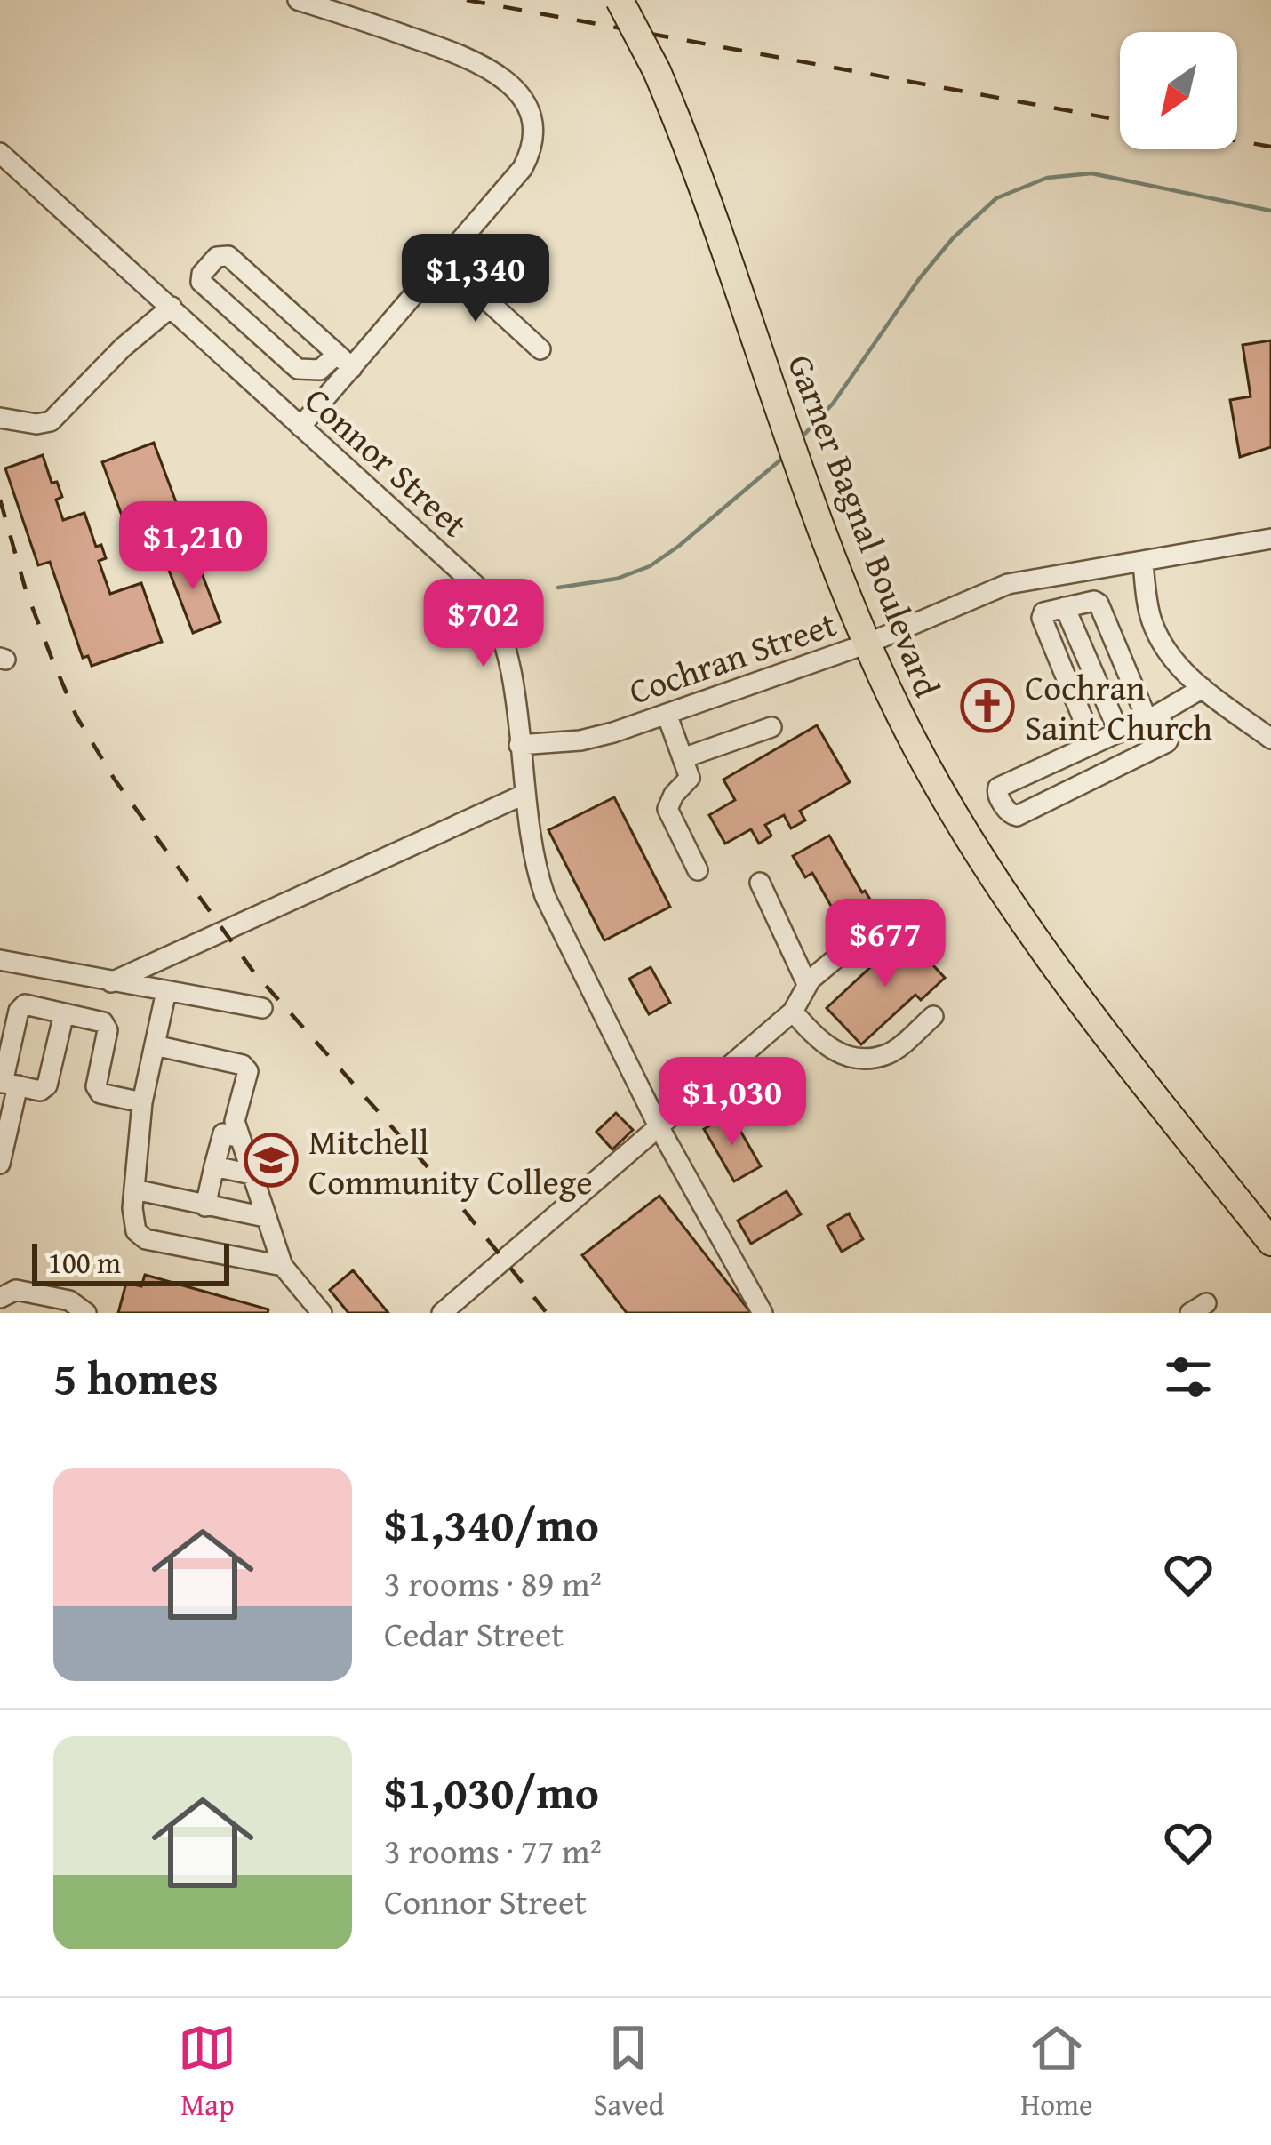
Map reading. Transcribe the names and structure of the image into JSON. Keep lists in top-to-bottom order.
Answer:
{
  "streets": {
    "highway": ["Garner Bagnal Boulevard"],
    "street": ["Connor Street", "Cochran Street"]
  },
  "crossings": [
    ["Connor Street", "Cochran Street"],
    ["Garner Bagnal Boulevard", "Cochran Street"]
  ],
  "places": {
    "church": ["Cochran Saint Church"],
    "school or university": ["Mitchell Community College"]
  },
  "scale_bar": "100 m",
  "north": "bottom left",
  "page": {
    "price": [
      "$1,340",
      "$1,210",
      "$702",
      "$677",
      "$1,030"
    ],
    "scale": "100 m",
    "heading": "5 homes",
    "list": [
      {
        "name": "$1,340/mo",
        "note": "3 rooms · 89 m² · Cedar Street"
      },
      {
        "name": "$1,030/mo",
        "note": "3 rooms · 77 m² · Connor Street"
      }
    ],
    "tabs": ["Map", "Saved", "Home"]
  }
}
